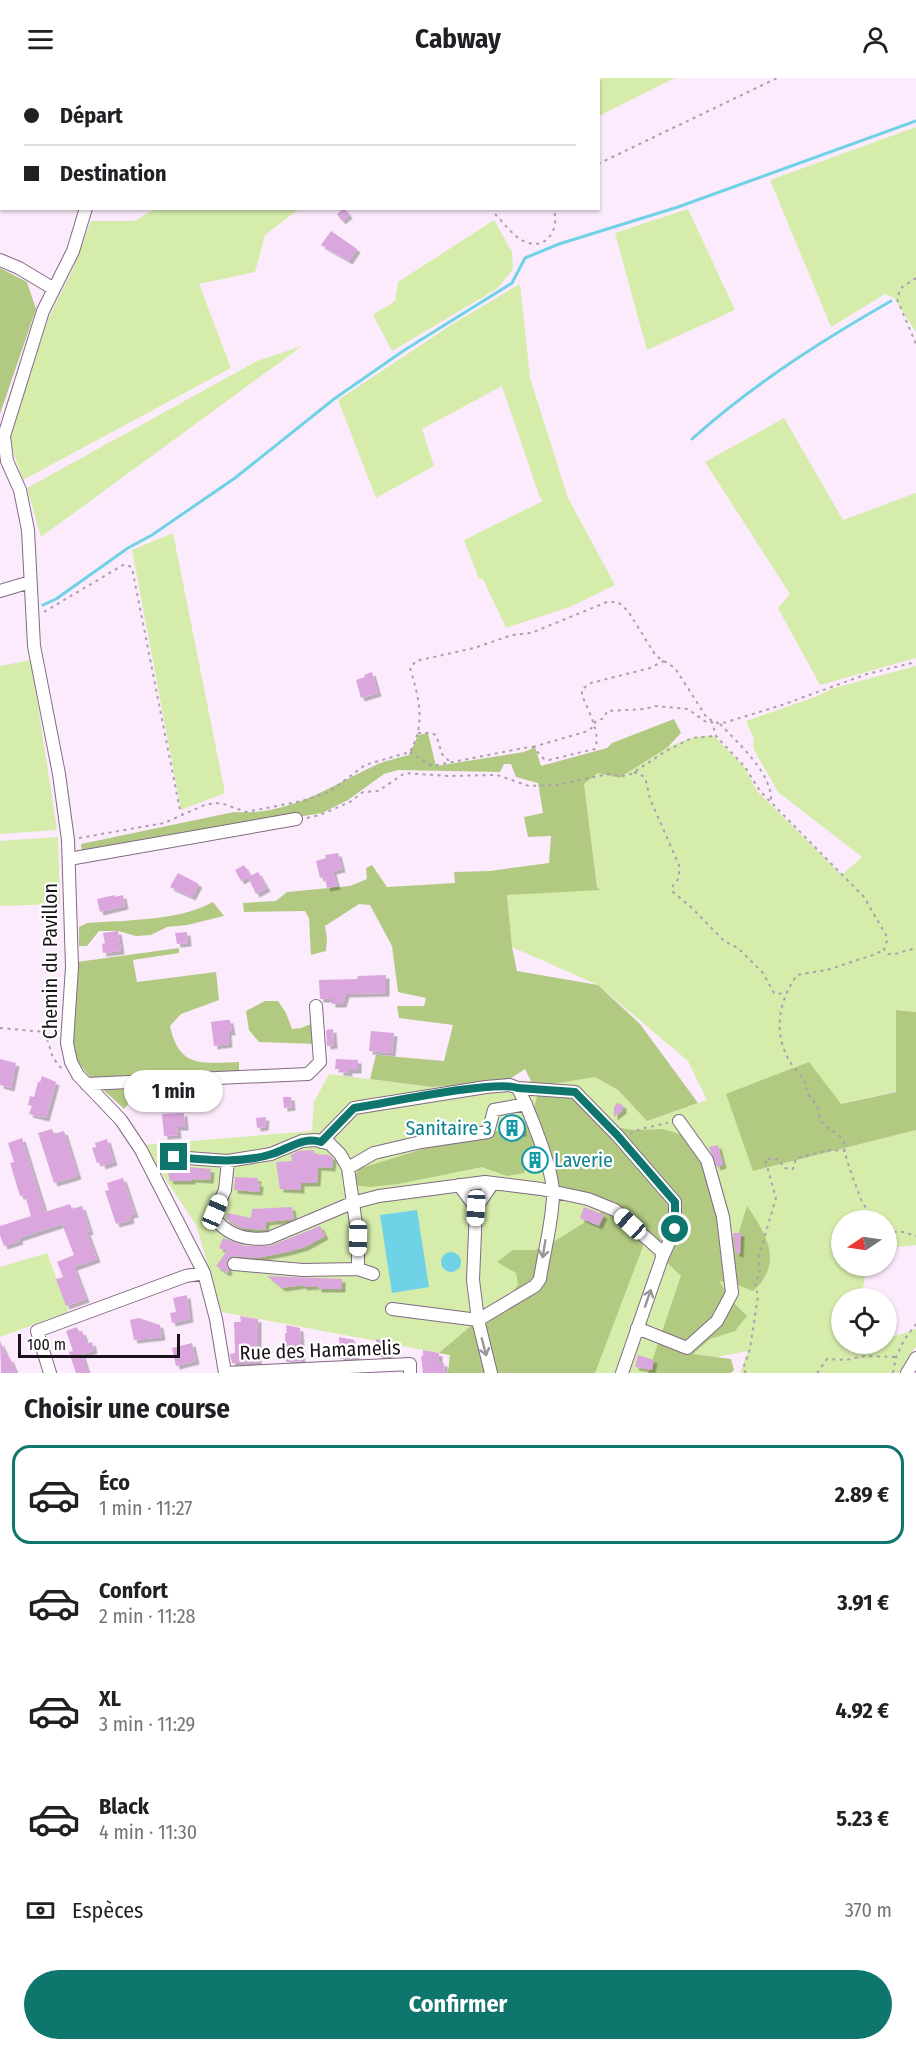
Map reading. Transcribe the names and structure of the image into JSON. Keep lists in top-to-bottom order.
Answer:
{
  "streets": {
    "street": ["Chemin du Pavillon", "Rue des Hamamelis"]
  },
  "crossings": [
    ["Chemin du Pavillon", "Rue des Hamamelis"]
  ],
  "places": {
    "building": ["Sanitaire 3", "Laverie"]
  },
  "scale_bar": "100 m",
  "north": "left",
  "page": {
    "header": "Cabway",
    "banner": ["Départ", "Destination"],
    "bubble": "1 min",
    "scale": "100 m",
    "heading": "Choisir une course",
    "list": [
      {
        "name": "Éco",
        "note": "1 min · 11:27",
        "value": "2.89 €"
      },
      {
        "name": "Confort",
        "note": "2 min · 11:28",
        "value": "3.91 €"
      },
      {
        "name": "XL",
        "note": "3 min · 11:29",
        "value": "4.92 €"
      },
      {
        "name": "Black",
        "note": "4 min · 11:30",
        "value": "5.23 €"
      }
    ],
    "pay": ["Espèces", "370 m"],
    "buttons": "Confirmer"
  }
}
